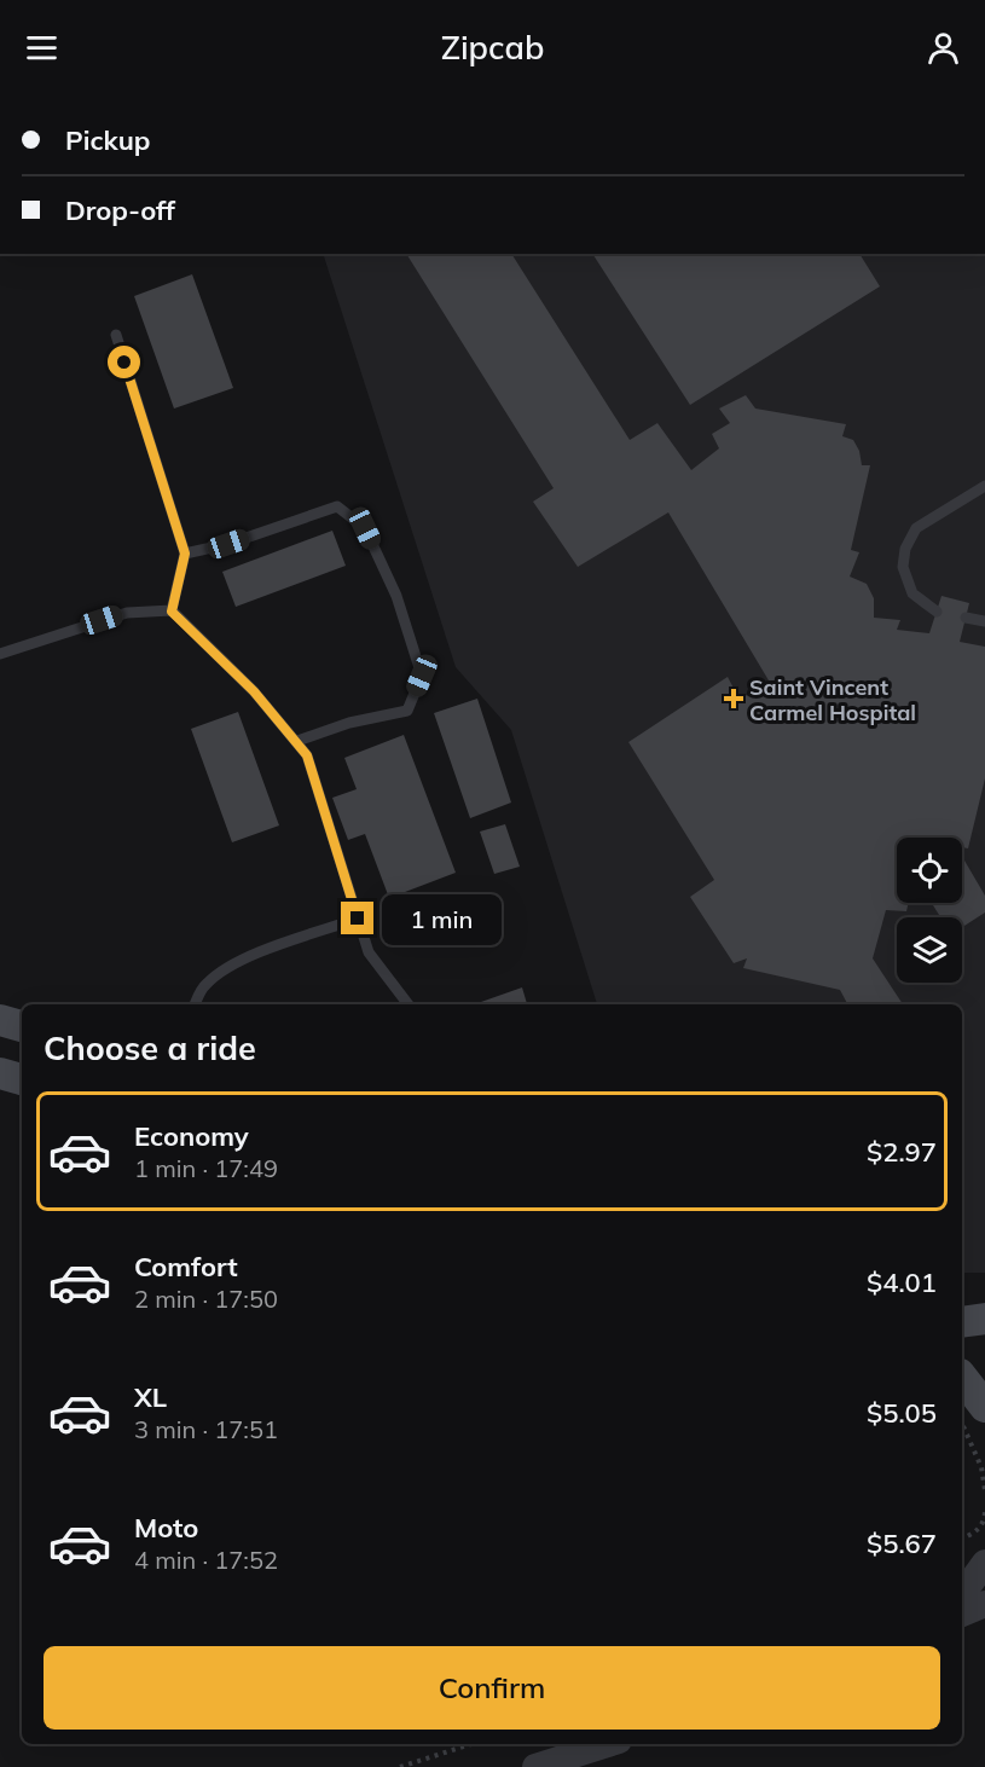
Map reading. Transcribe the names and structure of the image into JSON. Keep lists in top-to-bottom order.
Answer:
{
  "places": {
    "health": ["Saint Vincent Carmel Hospital"]
  },
  "page": {
    "header": "Zipcab",
    "banner": ["Pickup", "Drop-off"],
    "bubble": "1 min",
    "heading": "Choose a ride",
    "list": [
      {
        "name": "Economy",
        "note": "1 min · 17:49",
        "value": "$2.97"
      },
      {
        "name": "Comfort",
        "note": "2 min · 17:50",
        "value": "$4.01"
      },
      {
        "name": "XL",
        "note": "3 min · 17:51",
        "value": "$5.05"
      },
      {
        "name": "Moto",
        "note": "4 min · 17:52",
        "value": "$5.67"
      }
    ],
    "buttons": "Confirm"
  }
}
